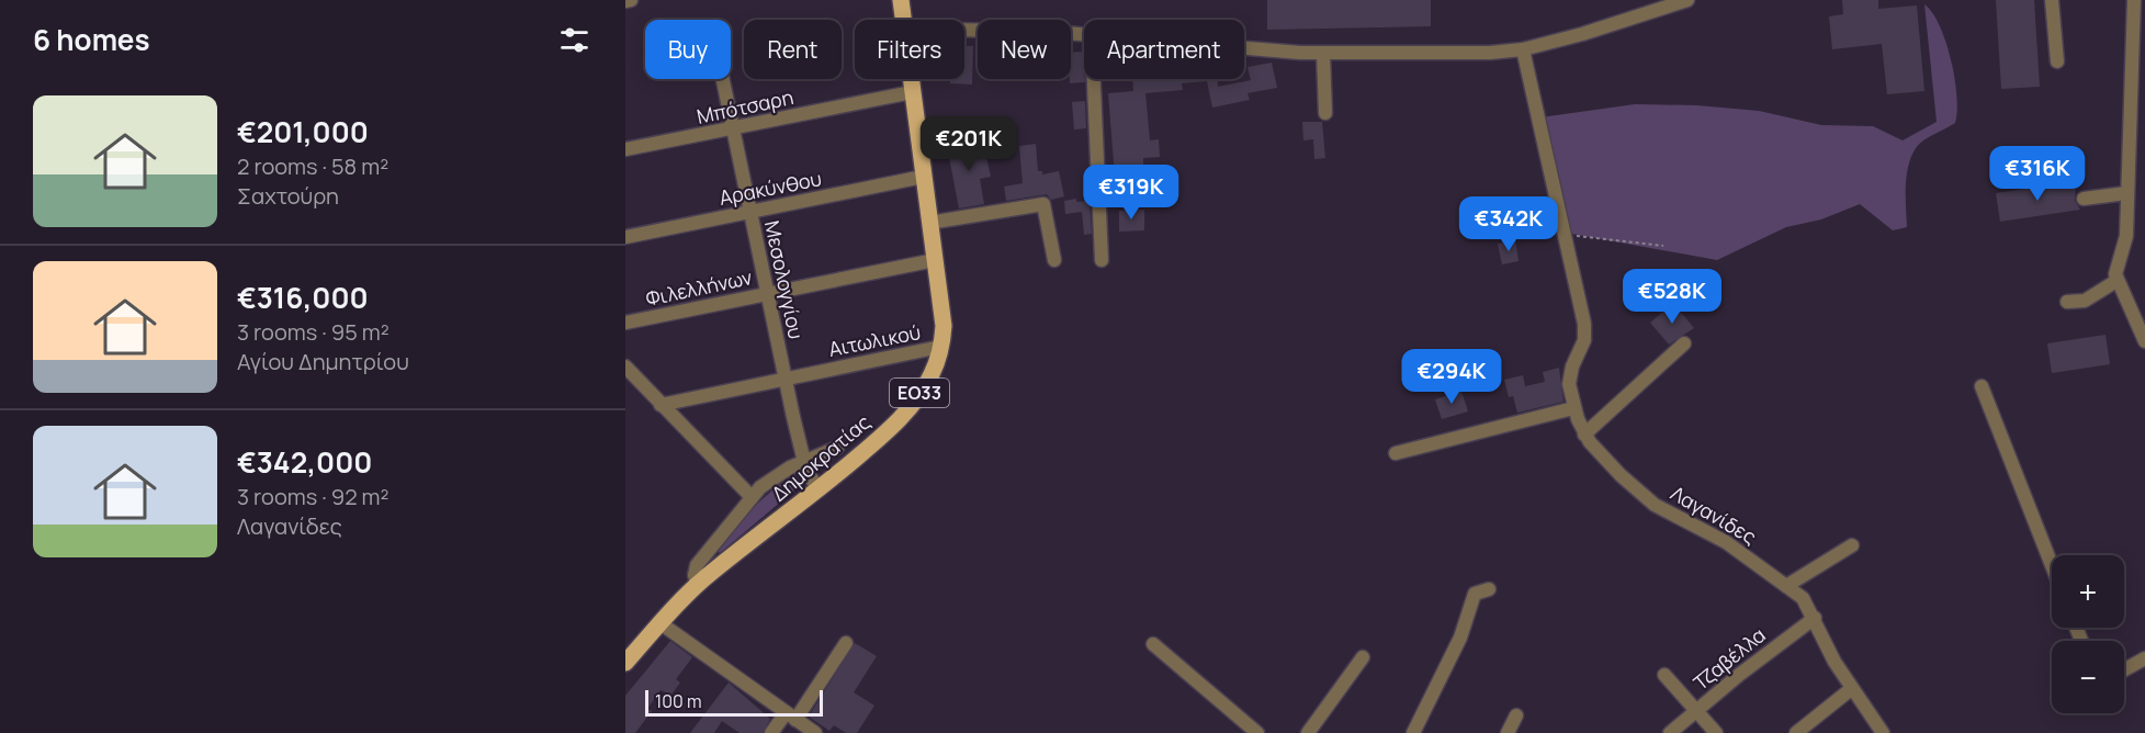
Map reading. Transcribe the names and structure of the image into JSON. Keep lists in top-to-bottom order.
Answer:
{
  "streets": {
    "main road": ["ΕΟ33", "Δημοκρατίας"],
    "street": [
      "Μπότσαρη",
      "Αρακύνθου",
      "Μεσολογγίου",
      "Φιλελλήνων",
      "Αιτωλικού",
      "Λαγανίδες",
      "Τζαβέλλα"
    ]
  },
  "crossings": [
    ["Μπότσαρη", "Μεσολογγίου"],
    ["Μπότσαρη", "Δημοκρατίας"],
    ["Αρακύνθου", "Μεσολογγίου"],
    ["Αρακύνθου", "Δημοκρατίας"],
    ["Μεσολογγίου", "Φιλελλήνων"],
    ["Μεσολογγίου", "Αιτωλικού"],
    ["Μεσολογγίου", "Δημοκρατίας"],
    ["Φιλελλήνων", "Δημοκρατίας"],
    ["Αιτωλικού", "Δημοκρατίας"],
    ["Λαγανίδες", "Τζαβέλλα"]
  ],
  "scale_bar": "100 m",
  "page": {
    "heading": "6 homes",
    "chip": [
      "Buy",
      "Rent",
      "Filters",
      "New",
      "Apartment"
    ],
    "list": [
      {
        "name": "€201,000",
        "note": "2 rooms · 58 m² · Σαχτούρη"
      },
      {
        "name": "€316,000",
        "note": "3 rooms · 95 m² · Αγίου Δημητρίου"
      },
      {
        "name": "€342,000",
        "note": "3 rooms · 92 m² · Λαγανίδες"
      }
    ],
    "price": [
      "€201K",
      "€316K",
      "€319K",
      "€342K",
      "€528K",
      "€294K"
    ],
    "map_buttons": ["+", "−"],
    "scale": "100 m"
  }
}
